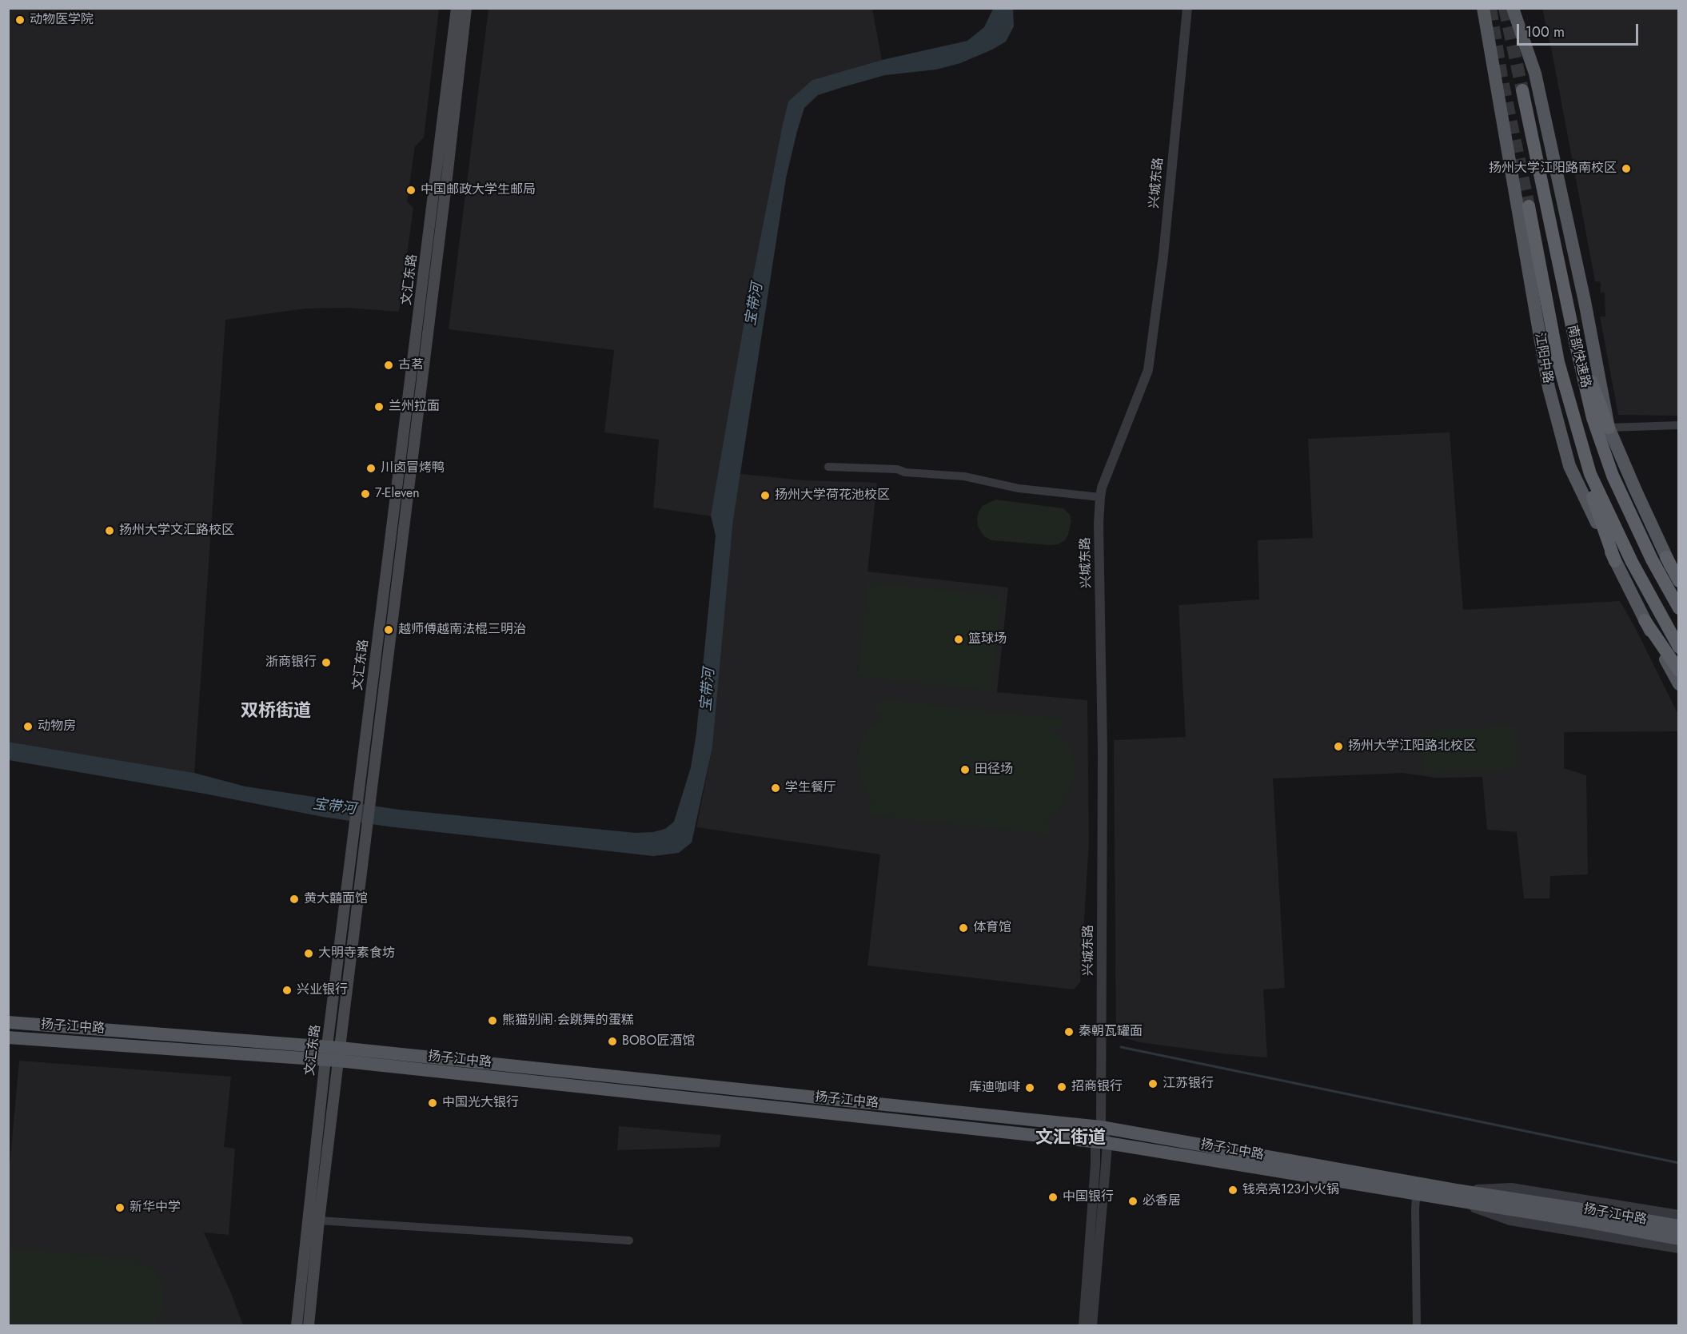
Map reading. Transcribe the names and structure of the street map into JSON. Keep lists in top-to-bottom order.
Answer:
{
  "streets": {
    "highway": ["南部快速路"],
    "main road": ["文汇东路", "江阳中路", "扬子江中路"],
    "street": ["兴城东路"]
  },
  "crossings": [
    ["兴城东路", "扬子江中路"],
    ["文汇东路", "扬子江中路"]
  ],
  "districts": ["双桥街道", "文汇街道"],
  "water": ["宝带河"],
  "places": [
    "动物医学院",
    "扬州大学江阳路南校区",
    "中国邮政大学生邮局",
    "古茗",
    "兰州拉面",
    "川卤冒烤鸭",
    "7-Eleven",
    "扬州大学荷花池校区",
    "扬州大学文汇路校区",
    "越师傅越南法棍三明治",
    "篮球场",
    "浙商银行",
    "动物房",
    "扬州大学江阳路北校区",
    "田径场",
    "学生餐厅",
    "黄大囍面馆",
    "体育馆",
    "大明寺素食坊",
    "兴业银行",
    "熊猫别闹·会跳舞的蛋糕",
    "秦朝瓦罐面",
    "BOBO匠酒馆",
    "江苏银行",
    "招商银行",
    "库迪咖啡",
    "中国光大银行",
    "钱亮亮123小火锅",
    "中国银行",
    "必香居",
    "新华中学"
  ],
  "scale_bar": "100 m"
}
